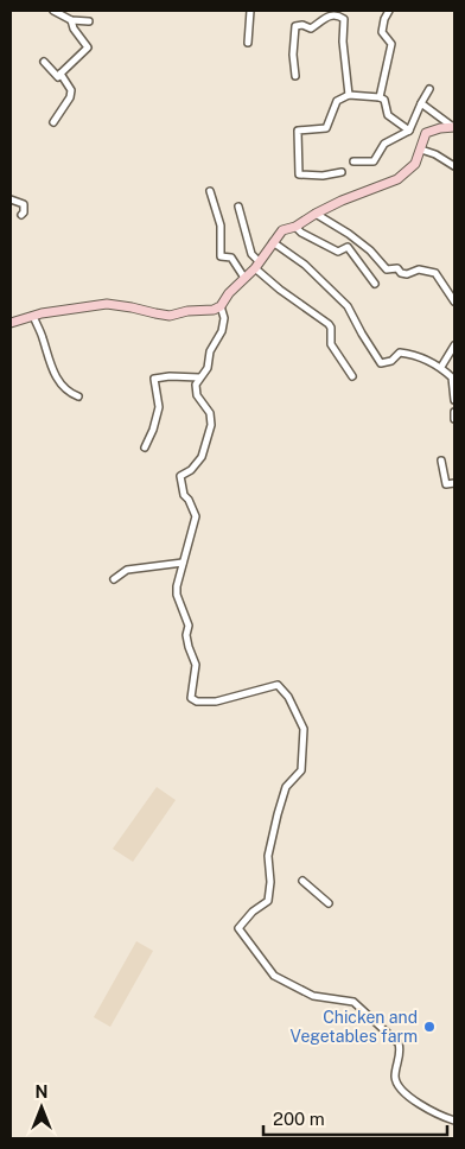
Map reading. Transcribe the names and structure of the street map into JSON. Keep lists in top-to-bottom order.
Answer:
{
  "places": ["Chicken and Vegetables farm"],
  "scale_bar": "200 m",
  "north": "top"
}
